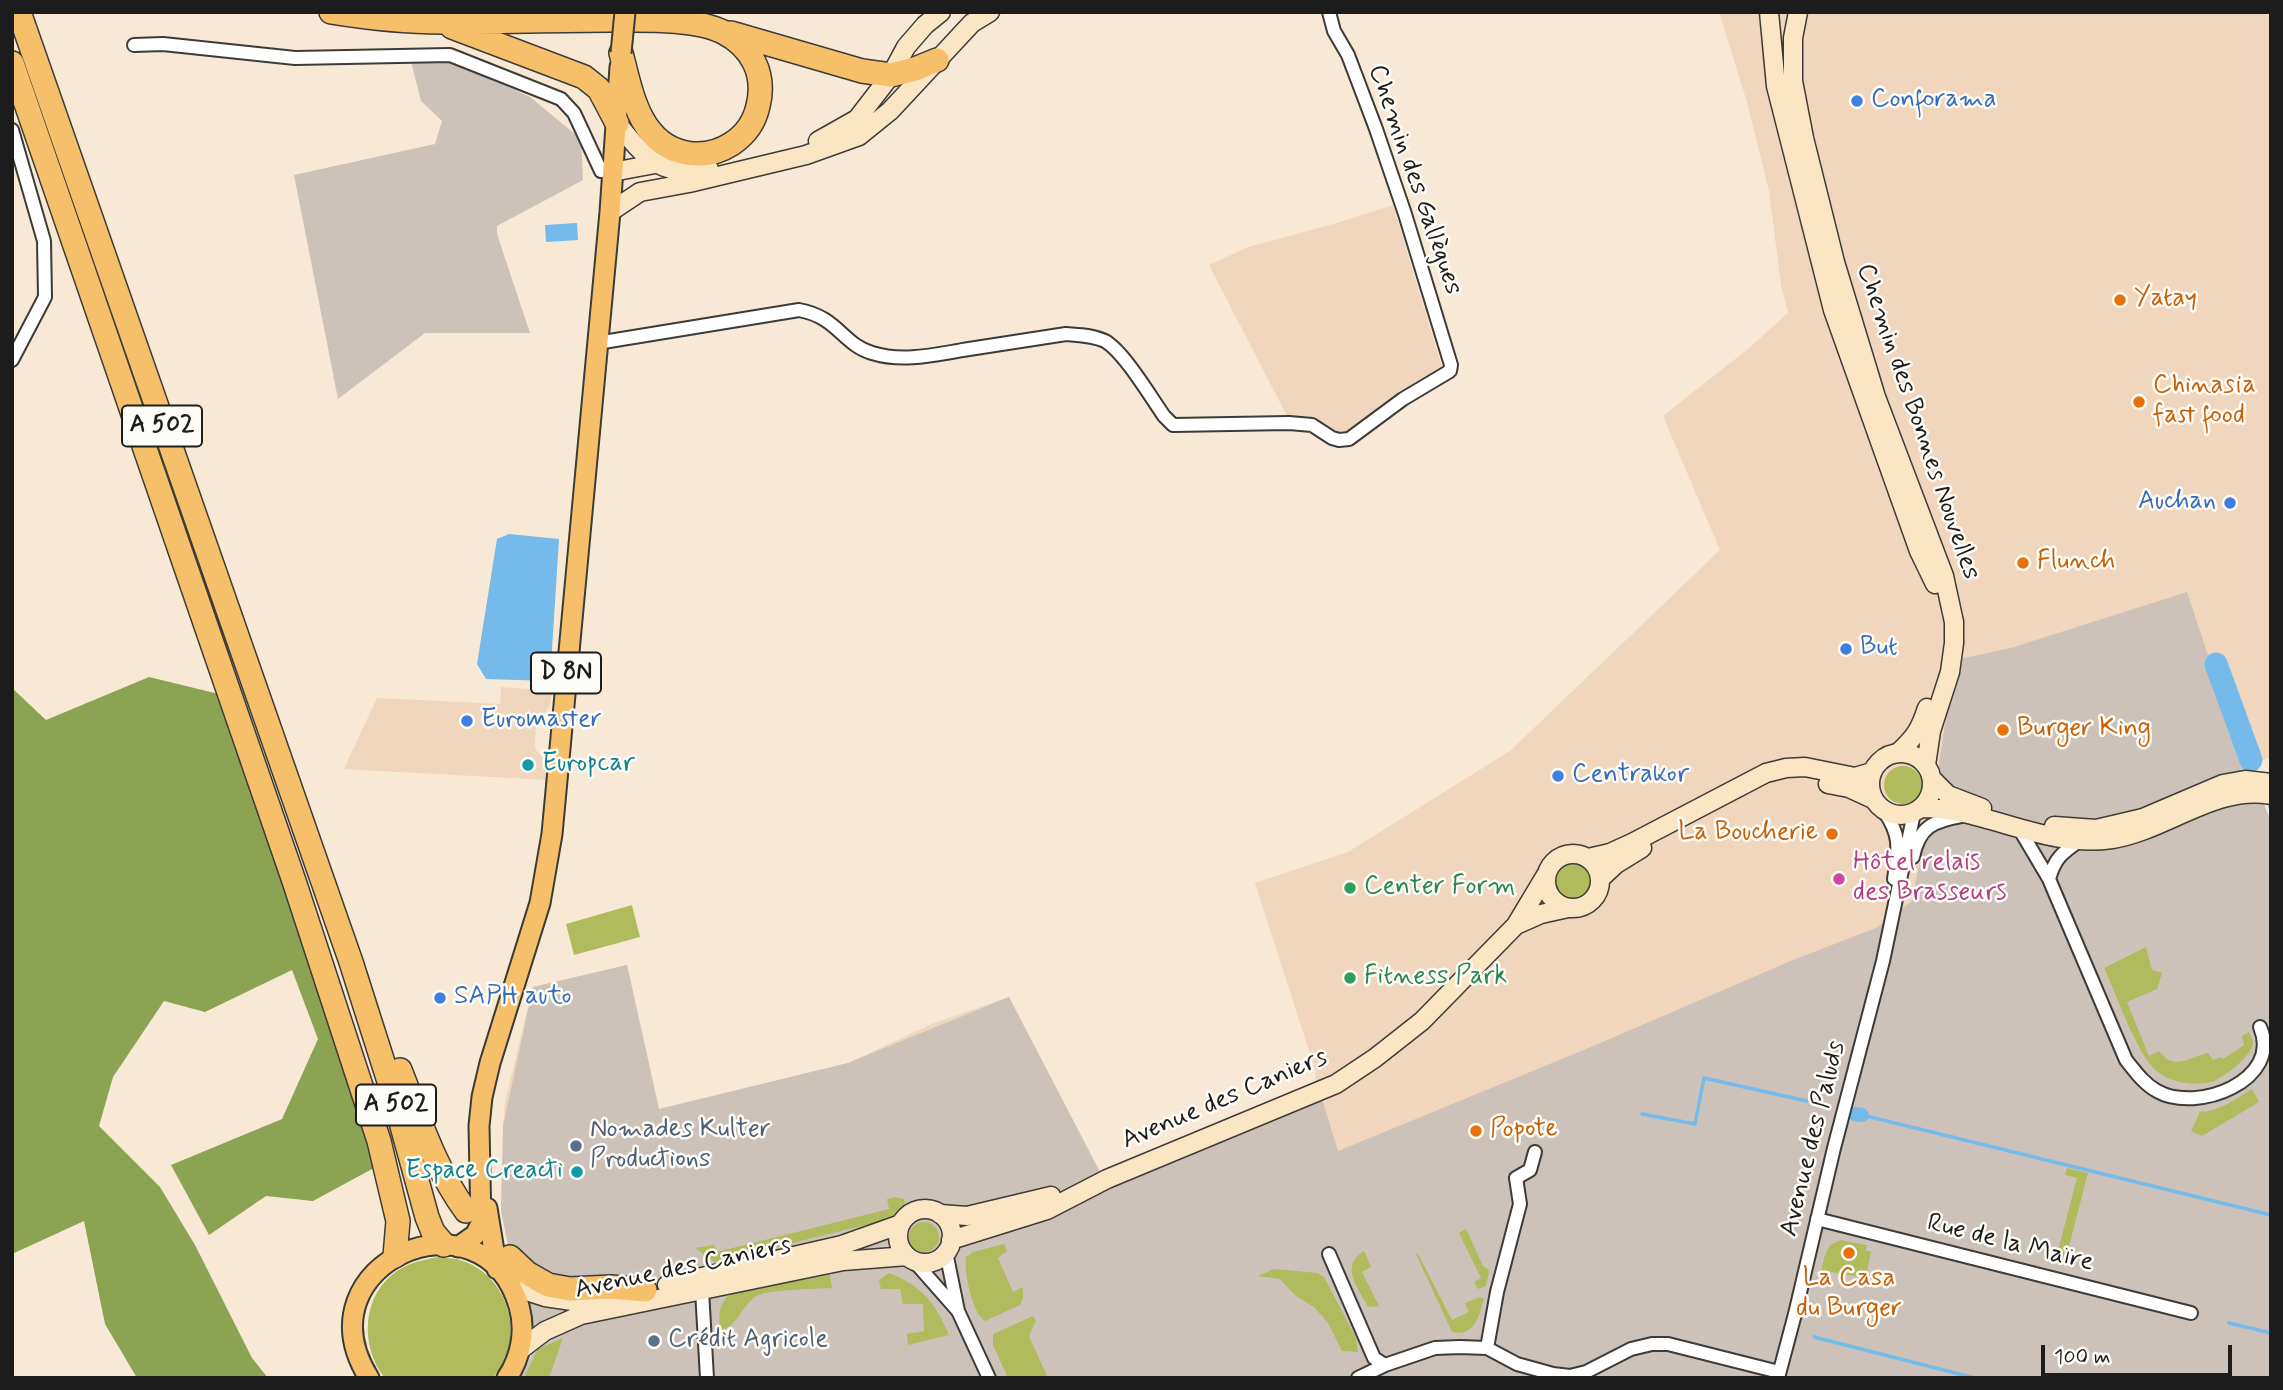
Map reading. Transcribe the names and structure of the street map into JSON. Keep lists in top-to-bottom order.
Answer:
{
  "streets": {
    "highway": ["A 502"],
    "main road": ["D 8N"],
    "street": [
      "Chemin des Gallègues",
      "Chemin des Bonnes Nouvelles",
      "Avenue des Caniers",
      "Avenue des Paluds",
      "Rue de la Maïre"
    ]
  },
  "crossings": [
    ["Chemin des Gallègues", "D 8N"],
    ["Chemin des Bonnes Nouvelles", "Avenue des Paluds"],
    ["A 502", "D 8N"],
    ["Avenue des Paluds", "Rue de la Maïre"]
  ],
  "places": [
    "Conforama",
    "Yatay",
    "Chinasia fast food",
    "Auchan",
    "Flunch",
    "But",
    "Euromaster",
    "Burger King",
    "Europcar",
    "Centrakor",
    "La Boucherie",
    "Hôtel relais des Brasseurs",
    "Center Form",
    "Fitness Park",
    "SAPH auto",
    "Popote",
    "Nomades Kulter Productions",
    "Espace Creacti",
    "La Casa du Burger",
    "Crédit Agricole"
  ],
  "scale_bar": "100 m"
}
